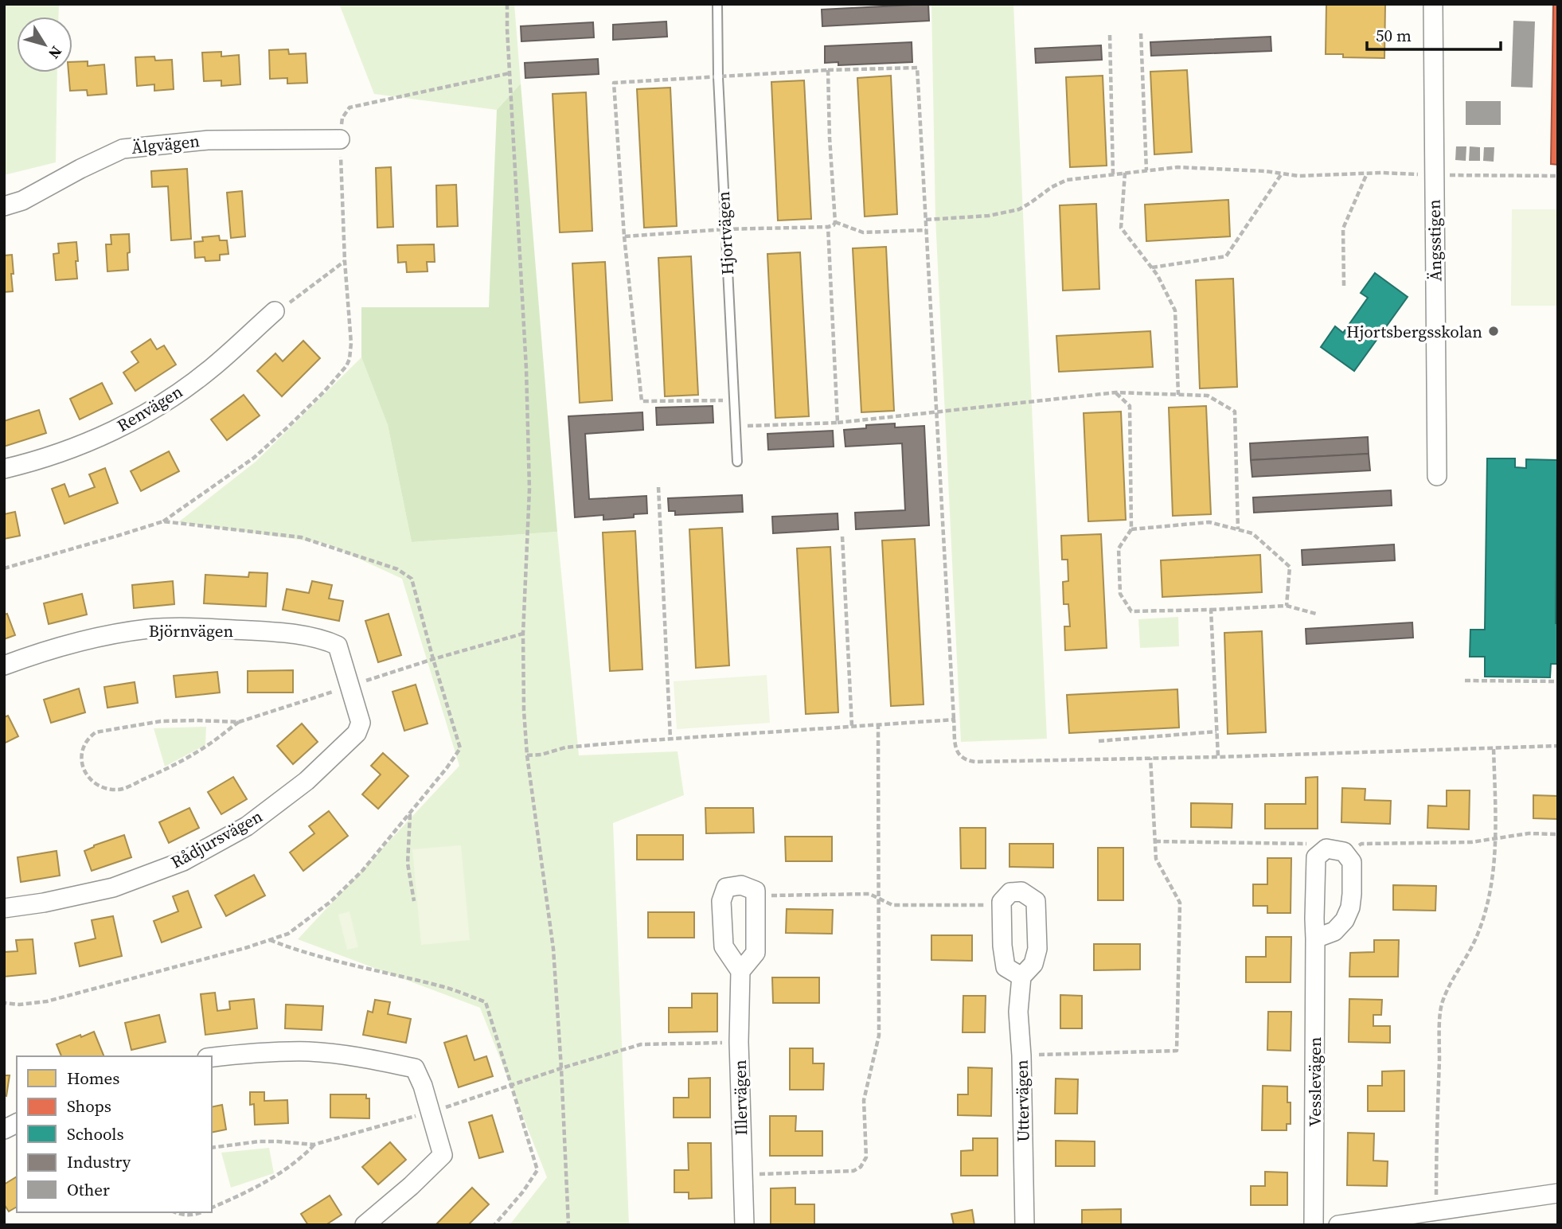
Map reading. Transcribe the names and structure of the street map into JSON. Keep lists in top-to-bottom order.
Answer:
{
  "streets": {
    "street": [
      "Älgvägen",
      "Ängsstigen",
      "Renvägen",
      "Björnvägen",
      "Rådjursvägen",
      "Vesslevägen",
      "Illervägen",
      "Uttervägen"
    ],
    "lane": ["Hjortvägen"]
  },
  "crossings": [
    ["Björnvägen", "Rådjursvägen"]
  ],
  "places": ["Hjortsbergsskolan"],
  "legend": [
    "Homes",
    "Shops",
    "Schools",
    "Industry",
    "Other"
  ],
  "scale_bar": "50 m",
  "north": "bottom right"
}
